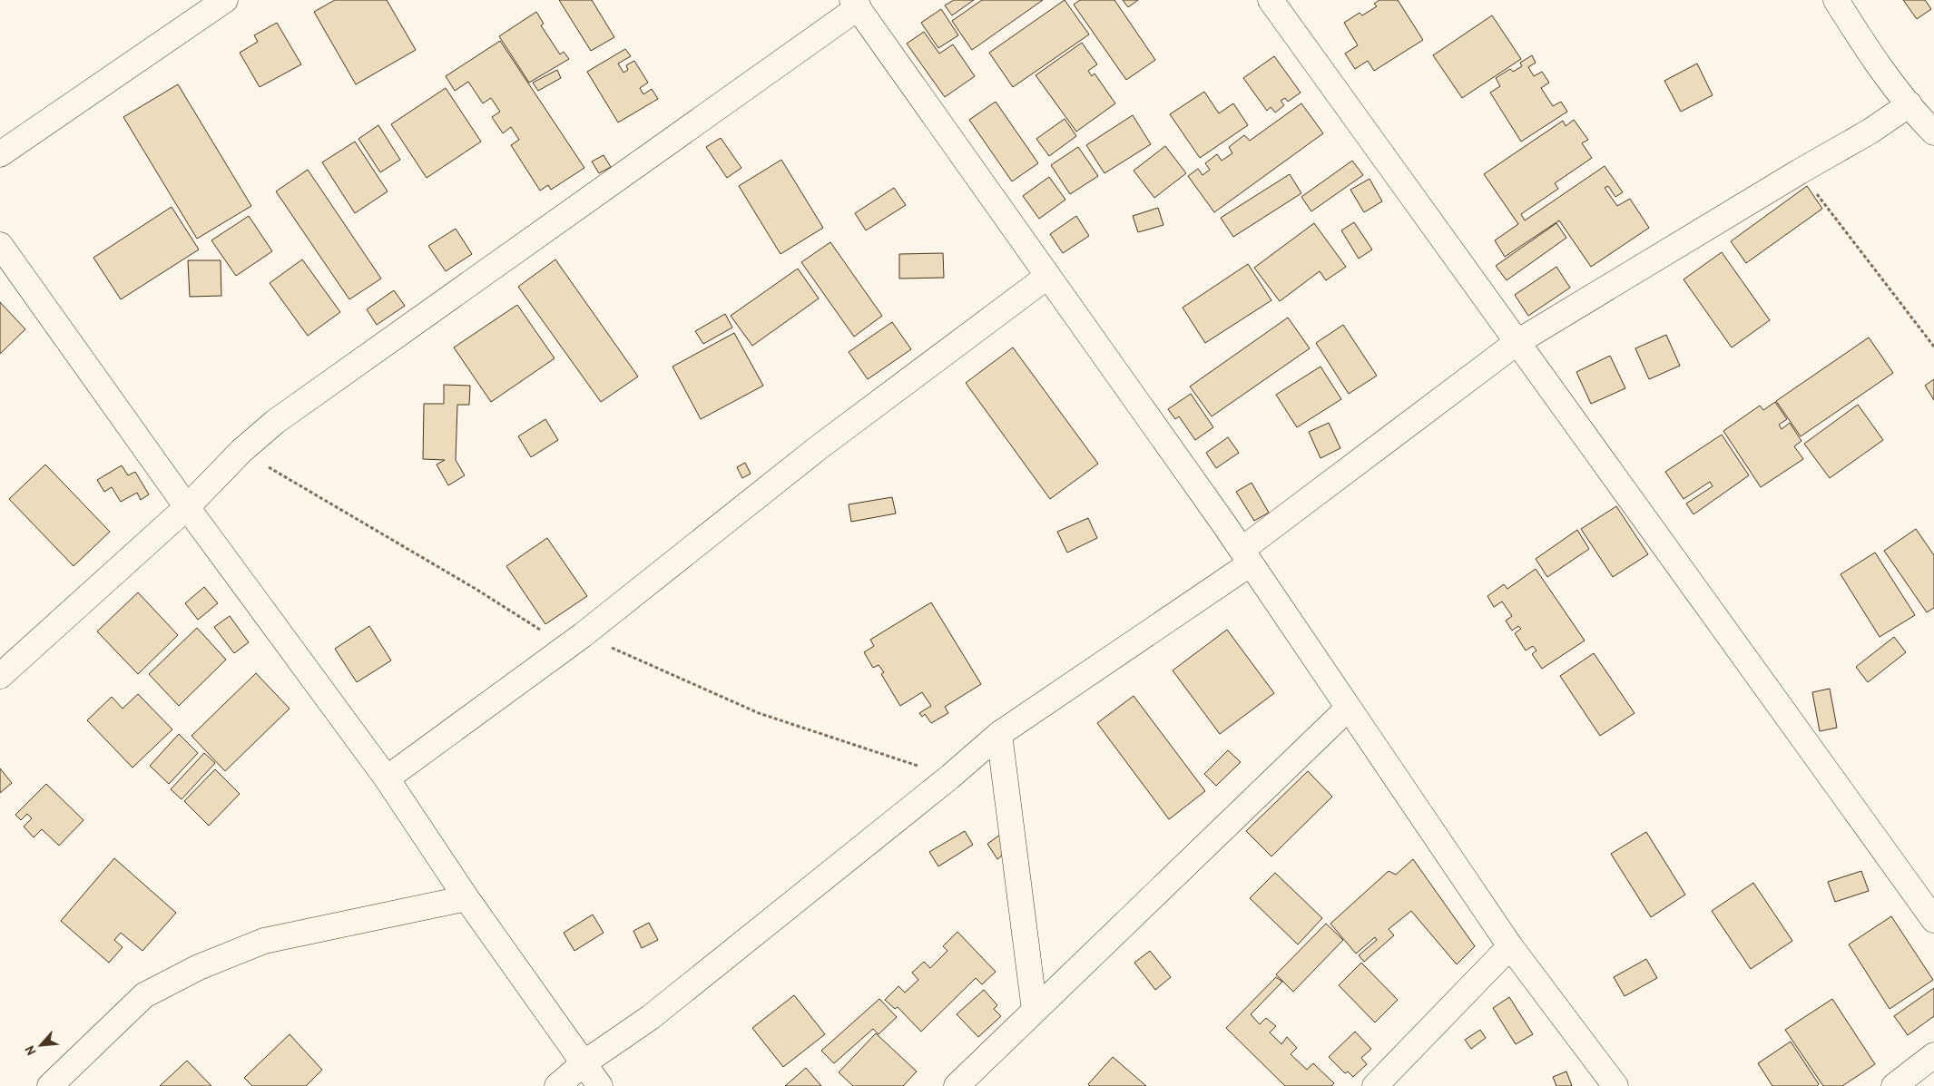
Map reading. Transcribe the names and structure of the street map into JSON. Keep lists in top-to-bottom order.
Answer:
{
  "north": "bottom left"
}
